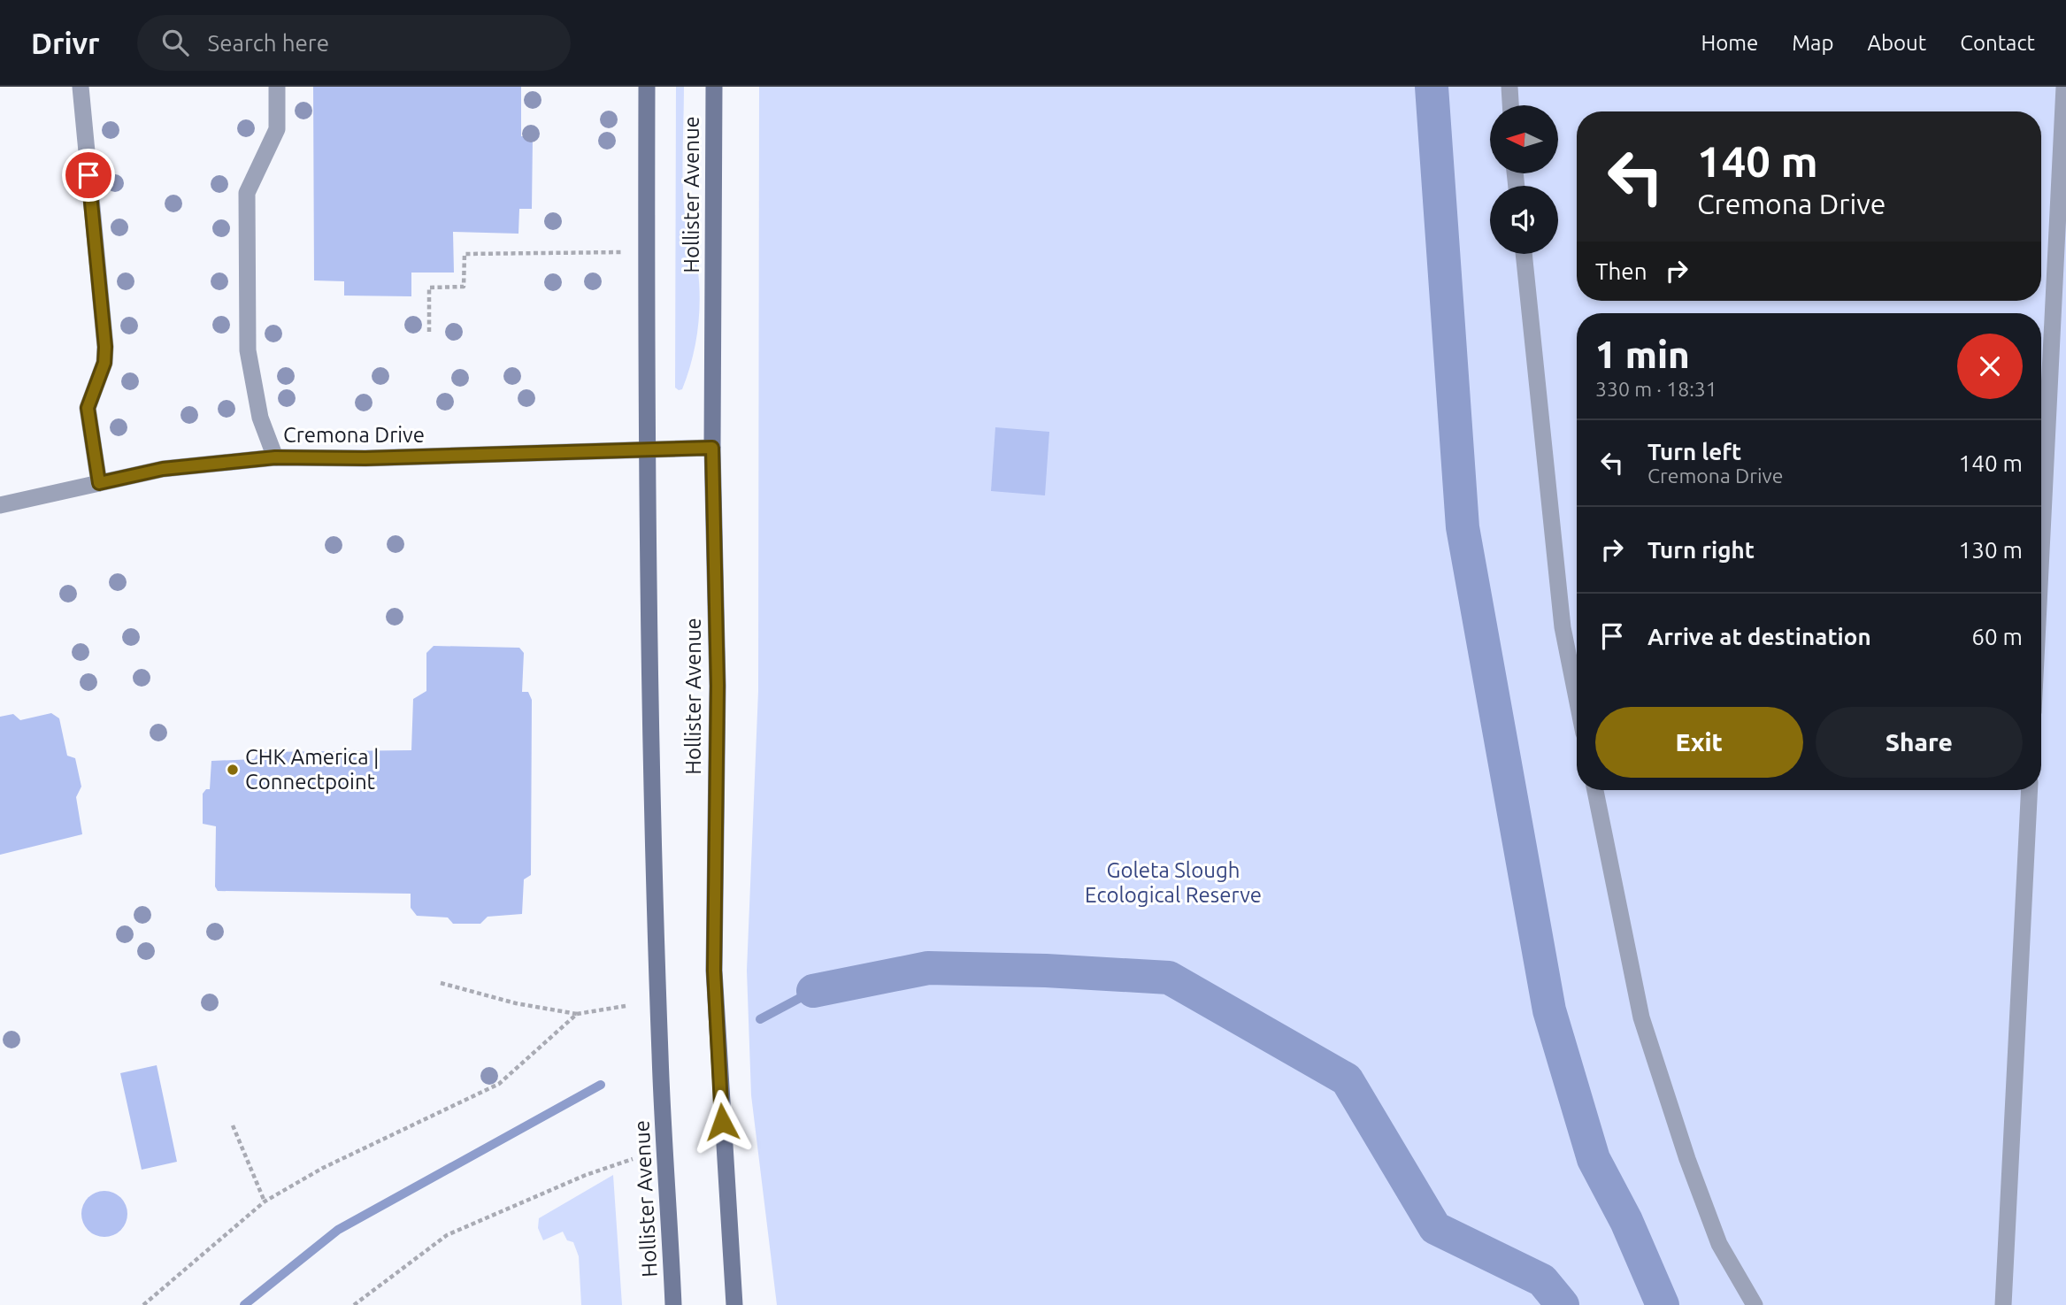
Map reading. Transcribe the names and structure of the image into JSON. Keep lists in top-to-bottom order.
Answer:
{
  "streets": {
    "main road": ["Hollister Avenue"],
    "street": ["Cremona Drive"]
  },
  "crossings": [
    ["Hollister Avenue", "Cremona Drive"]
  ],
  "parks": ["Goleta Slough Ecological Reserve"],
  "places": ["CHK America | Connectpoint"],
  "north": "left",
  "page": {
    "header": "Drivr",
    "search": "Search here",
    "nav": [
      "Home",
      "Map",
      "About",
      "Contact"
    ],
    "turn": ["140 m", "Cremona Drive"],
    "then": "Then",
    "heading": ["1 min", "330 m · 18:31"],
    "list": [
      {
        "name": "Turn left",
        "note": "Cremona Drive",
        "value": "140 m"
      },
      {
        "name": "Turn right",
        "value": "130 m"
      },
      {
        "name": "Arrive at destination",
        "value": "60 m"
      }
    ],
    "buttons": ["Exit", "Share"]
  }
}
